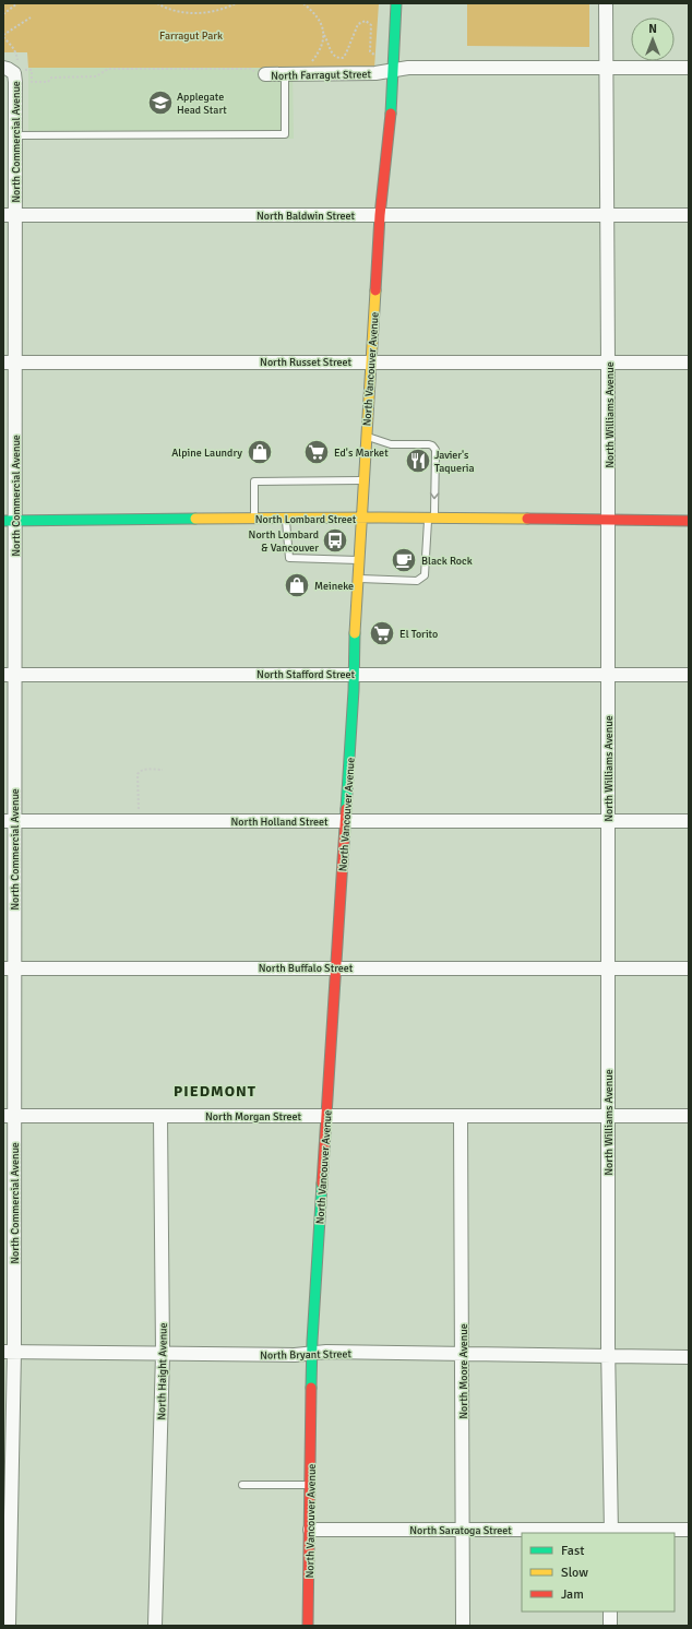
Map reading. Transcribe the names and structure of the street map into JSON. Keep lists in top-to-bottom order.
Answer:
{
  "streets": {
    "street": [
      "North Farragut Street",
      "North Commercial Avenue",
      "North Baldwin Street",
      "North Russet Street",
      "North Vancouver Avenue",
      "North Williams Avenue",
      "North Lombard Street",
      "North Stafford Street",
      "North Holland Street",
      "North Buffalo Street",
      "North Morgan Street",
      "North Bryant Street",
      "North Haight Avenue",
      "North Moore Avenue",
      "North Saratoga Street"
    ]
  },
  "crossings": [
    ["North Farragut Street", "North Commercial Avenue"],
    ["North Farragut Street", "North Vancouver Avenue"],
    ["North Farragut Street", "North Williams Avenue"],
    ["North Commercial Avenue", "North Baldwin Street"],
    ["North Commercial Avenue", "North Russet Street"],
    ["North Commercial Avenue", "North Lombard Street"],
    ["North Commercial Avenue", "North Stafford Street"],
    ["North Commercial Avenue", "North Holland Street"],
    ["North Commercial Avenue", "North Buffalo Street"],
    ["North Commercial Avenue", "North Morgan Street"],
    ["North Commercial Avenue", "North Bryant Street"],
    ["North Baldwin Street", "North Vancouver Avenue"],
    ["North Baldwin Street", "North Williams Avenue"],
    ["North Russet Street", "North Vancouver Avenue"],
    ["North Russet Street", "North Williams Avenue"],
    ["North Vancouver Avenue", "North Lombard Street"],
    ["North Vancouver Avenue", "North Stafford Street"],
    ["North Vancouver Avenue", "North Holland Street"],
    ["North Vancouver Avenue", "North Buffalo Street"],
    ["North Vancouver Avenue", "North Morgan Street"],
    ["North Vancouver Avenue", "North Bryant Street"],
    ["North Vancouver Avenue", "North Saratoga Street"],
    ["North Williams Avenue", "North Lombard Street"],
    ["North Williams Avenue", "North Stafford Street"],
    ["North Williams Avenue", "North Holland Street"],
    ["North Williams Avenue", "North Buffalo Street"],
    ["North Williams Avenue", "North Morgan Street"],
    ["North Williams Avenue", "North Bryant Street"],
    ["North Williams Avenue", "North Saratoga Street"],
    ["North Morgan Street", "North Haight Avenue"],
    ["North Morgan Street", "North Moore Avenue"],
    ["North Bryant Street", "North Haight Avenue"],
    ["North Bryant Street", "North Moore Avenue"],
    ["North Moore Avenue", "North Saratoga Street"]
  ],
  "districts": ["PIEDMONT"],
  "parks": ["Farragut Park"],
  "places": {
    "school or university": ["Applegate Head Start"],
    "shop": ["Alpine Laundry", "Meineke"],
    "supermarket": ["Ed's Market", "El Torito"],
    "restaurant": ["Javier's Taqueria"],
    "bus stop": ["North Lombard & Vancouver"],
    "cafe": ["Black Rock"]
  },
  "legend": ["Fast", "Slow", "Jam"],
  "north": "top"
}
